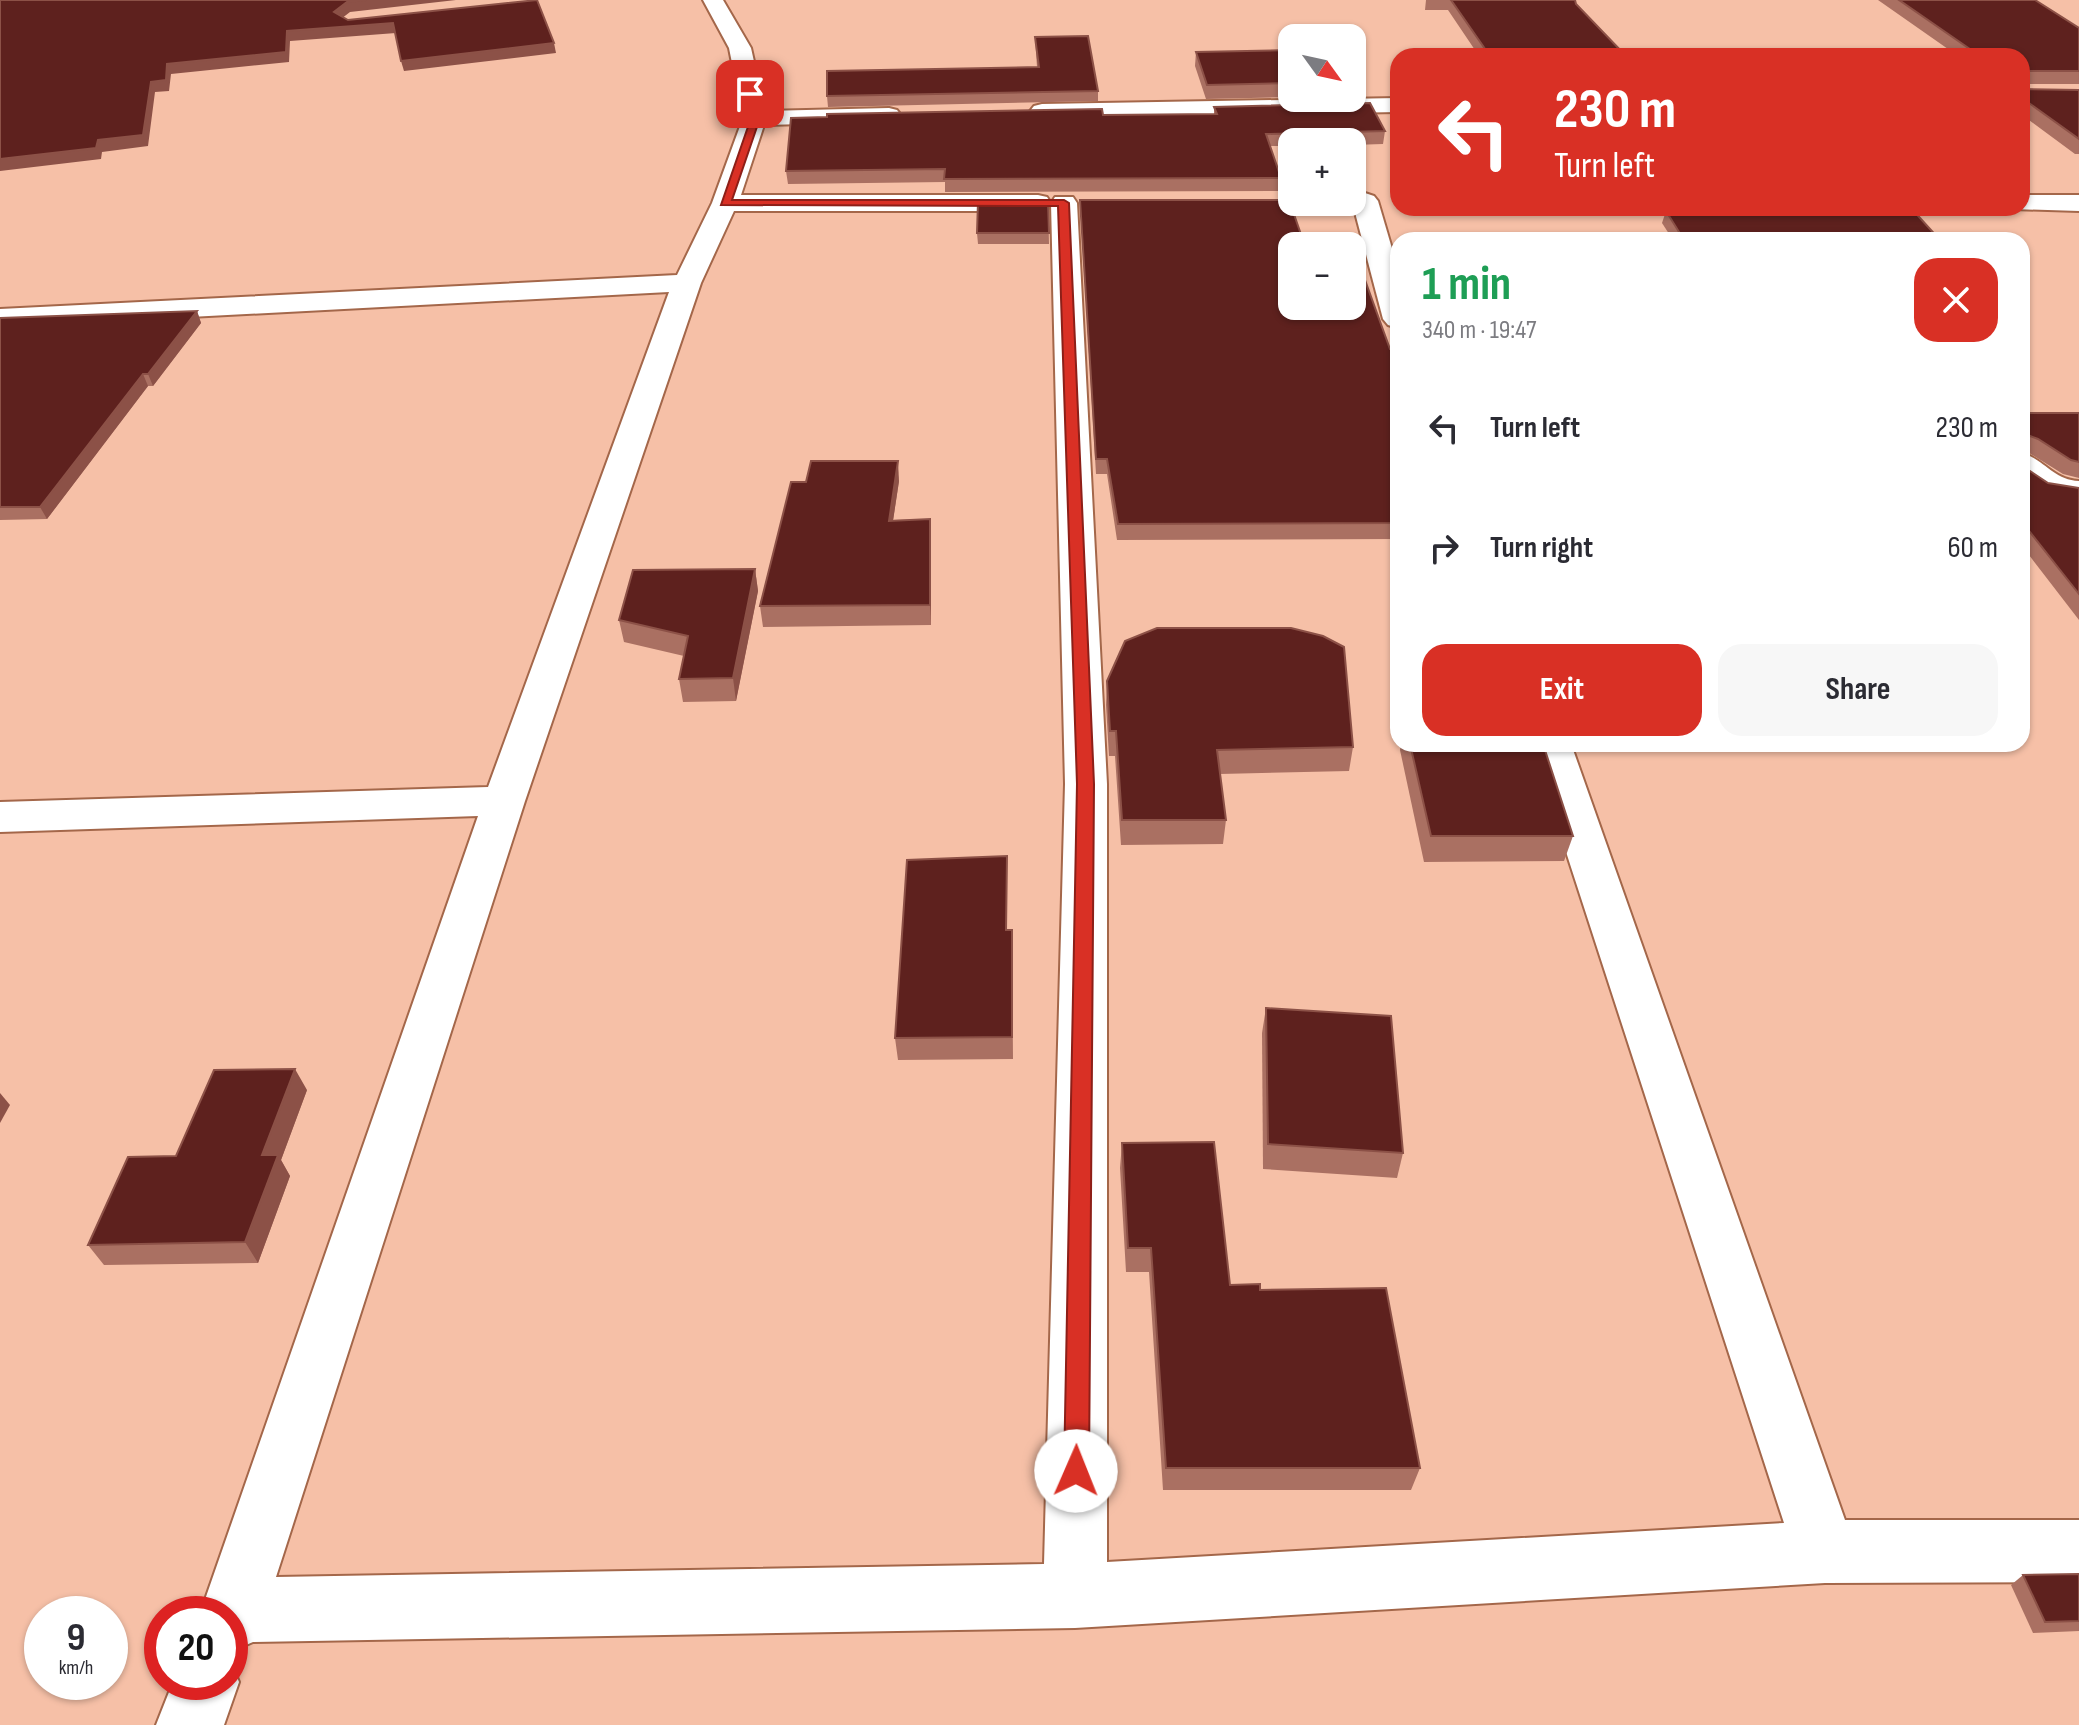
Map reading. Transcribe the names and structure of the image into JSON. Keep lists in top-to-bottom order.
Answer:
{
  "north": "bottom right",
  "page": {
    "map_buttons": ["+", "−"],
    "turn": ["230 m", "Turn left"],
    "heading": ["1 min", "340 m · 19:47"],
    "list": [
      {
        "name": "Turn left",
        "value": "230 m"
      },
      {
        "name": "Turn right",
        "value": "60 m"
      }
    ],
    "buttons": ["Exit", "Share"],
    "speed": "9 km/h",
    "limit": "20"
  }
}
